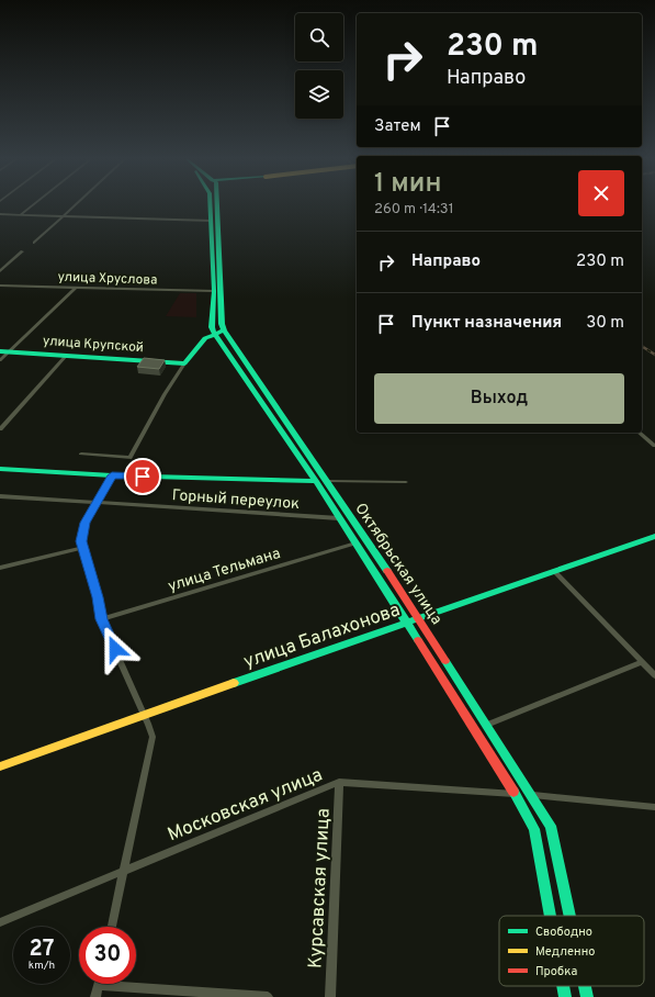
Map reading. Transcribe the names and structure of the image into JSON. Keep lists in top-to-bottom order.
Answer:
{
  "streets": {
    "main road": ["улица Крупской", "Октябрьская улица", "улица Балахонова"],
    "street": [
      "улица Хруслова",
      "Горный переулок",
      "улица Тельмана",
      "Московская улица",
      "Курсавская улица"
    ]
  },
  "crossings": [
    ["Горный переулок", "Октябрьская улица"],
    ["Октябрьская улица", "улица Тельмана"],
    ["Октябрьская улица", "улица Балахонова"],
    ["Октябрьская улица", "Московская улица"],
    ["Московская улица", "Курсавская улица"]
  ],
  "legend": ["Свободно", "Медленно", "Пробка"],
  "page": {
    "turn": ["230 m", "Направо"],
    "then": "Затем",
    "heading": ["1 мин", "260 m · 14:31"],
    "list": [
      {
        "name": "Направо",
        "value": "230 m"
      },
      {
        "name": "Пункт назначения",
        "value": "30 m"
      }
    ],
    "buttons": "Выход",
    "speed": "27 km/h",
    "limit": "30"
  }
}
